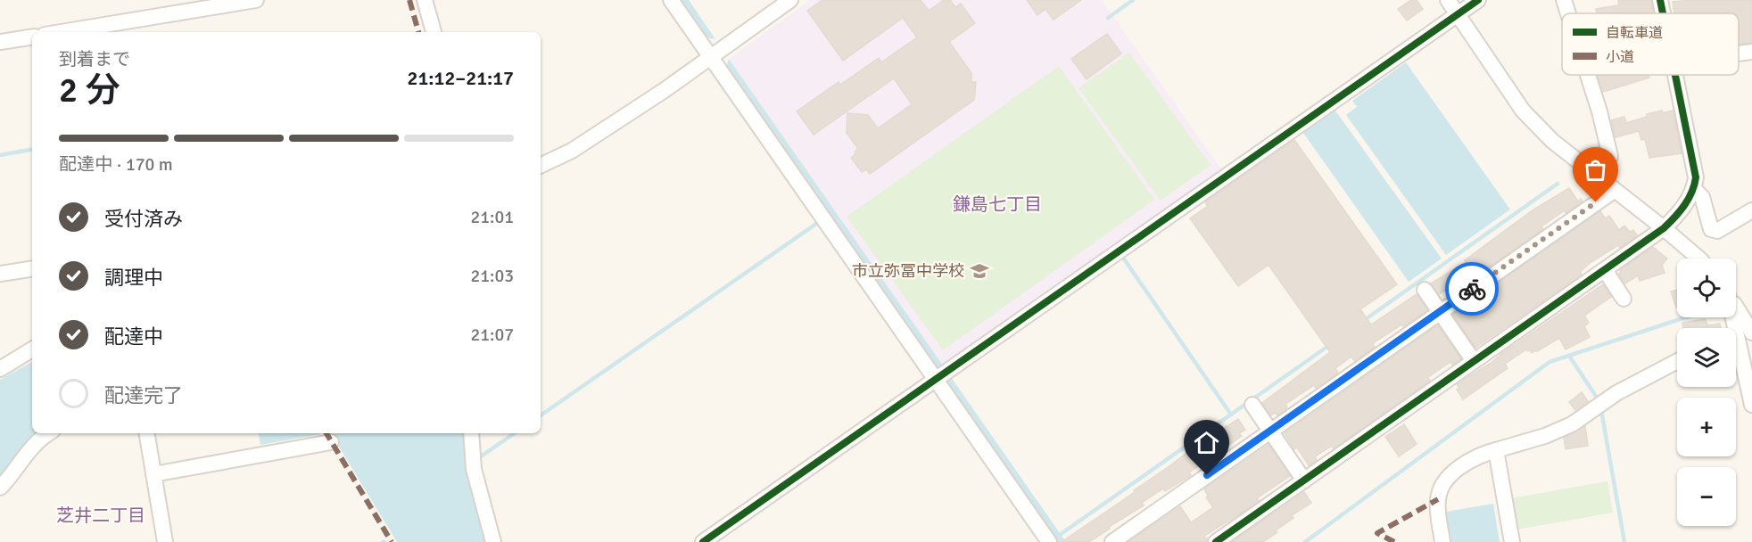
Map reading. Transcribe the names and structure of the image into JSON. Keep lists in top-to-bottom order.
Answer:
{
  "districts": ["鎌島七丁目", "芝井二丁目"],
  "places": {
    "school or university": ["市立弥冨中学校"]
  },
  "legend": ["自転車道", "小道"],
  "page": {
    "heading": ["2 分", "到着まで", "21:12–21:17"],
    "bar": "配達中 · 170 m",
    "list": [
      ["受付済み", "21:01"],
      ["調理中", "21:03"],
      ["配達中", "21:07"],
      "配達完了"
    ],
    "map_buttons": ["+", "−"]
  }
}
